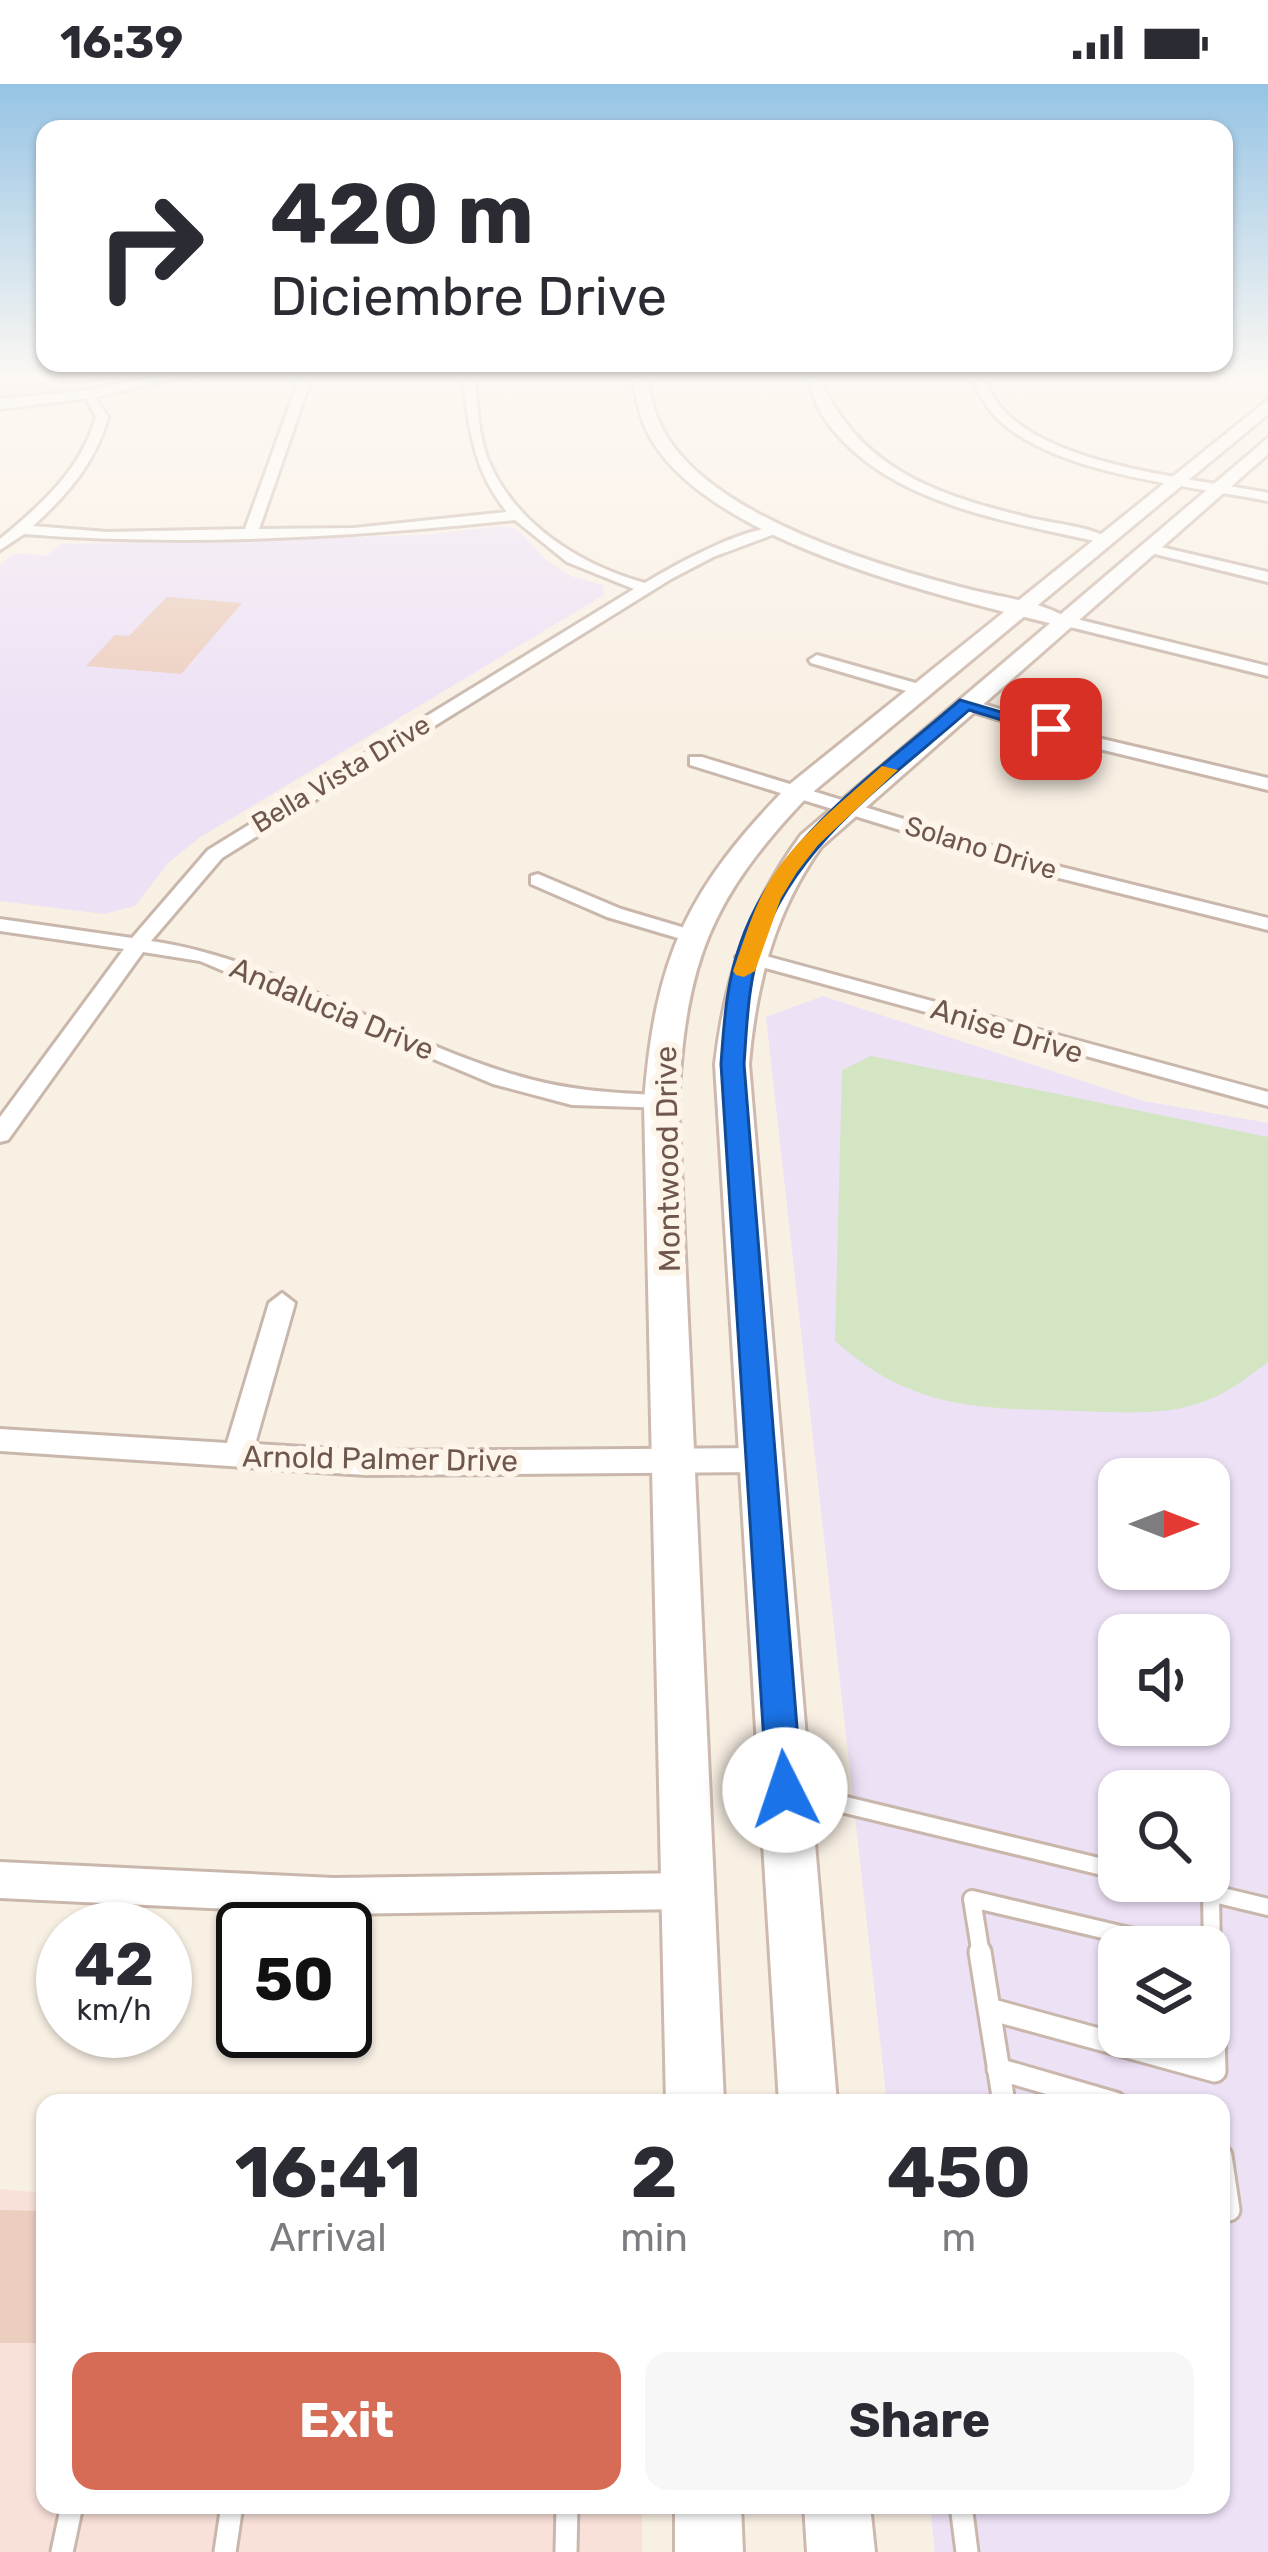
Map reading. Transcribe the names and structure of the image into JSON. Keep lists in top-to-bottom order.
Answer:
{
  "streets": {
    "main road": ["Montwood Drive"],
    "street": [
      "Bella Vista Drive",
      "Solano Drive",
      "Andalucia Drive",
      "Anise Drive",
      "Arnold Palmer Drive"
    ]
  },
  "crossings": [
    ["Bella Vista Drive", "Andalucia Drive"],
    ["Solano Drive", "Montwood Drive"],
    ["Andalucia Drive", "Montwood Drive"],
    ["Montwood Drive", "Arnold Palmer Drive"]
  ],
  "north": "right",
  "page": {
    "status": "16:39",
    "turn": ["420 m", "Diciembre Drive"],
    "speed": "42 km/h",
    "limit": "50",
    "eta": [
      "16:41",
      "Arrival",
      "2",
      "min",
      "450",
      "m"
    ],
    "buttons": ["Exit", "Share"]
  }
}
